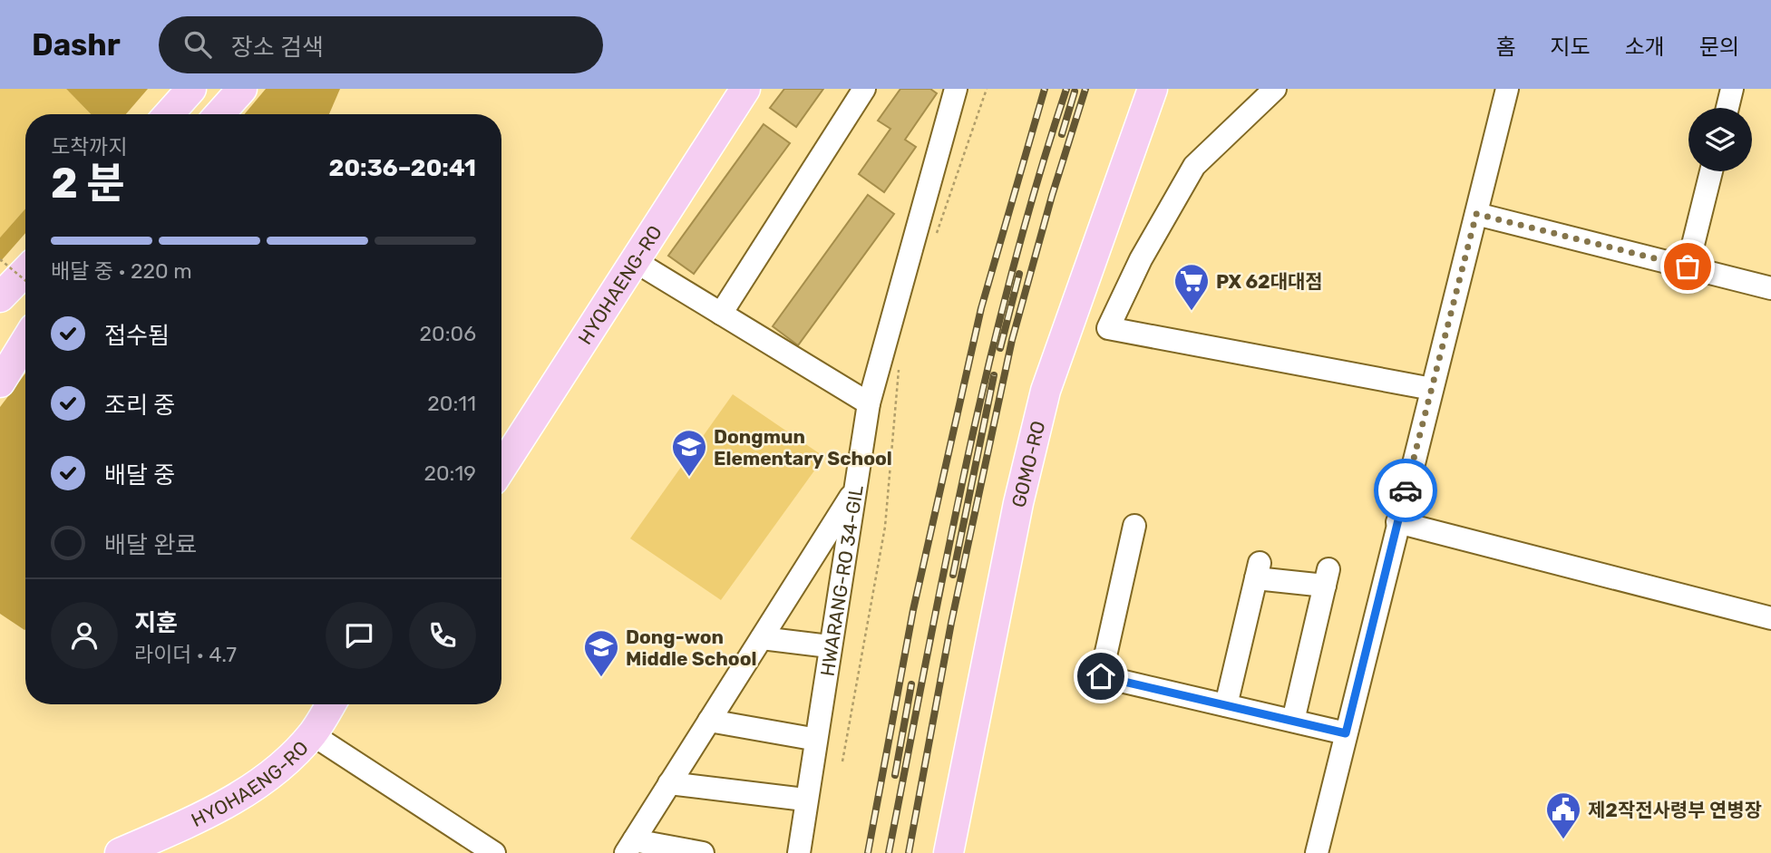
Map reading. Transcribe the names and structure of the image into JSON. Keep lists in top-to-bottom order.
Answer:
{
  "streets": {
    "main road": ["HYOHAENG-RO", "GOMO-RO"],
    "street": ["HWARANG-RO 34-GIL"]
  },
  "places": {
    "supermarket": ["PX 62대대점"],
    "school or university": ["Dongmun Elementary School", "Dong-won Middle School"],
    "public building": ["제2작전사령부 연병장"]
  },
  "page": {
    "header": "Dashr",
    "search": "장소 검색",
    "nav": [
      "홈",
      "지도",
      "소개",
      "문의"
    ],
    "heading": ["2 분", "도착까지", "20:36–20:41"],
    "panel": ["지훈", "라이더 · 4.7"],
    "bar": "배달 중 · 220 m",
    "list": [
      ["접수됨", "20:06"],
      ["조리 중", "20:11"],
      ["배달 중", "20:19"],
      "배달 완료"
    ]
  }
}
